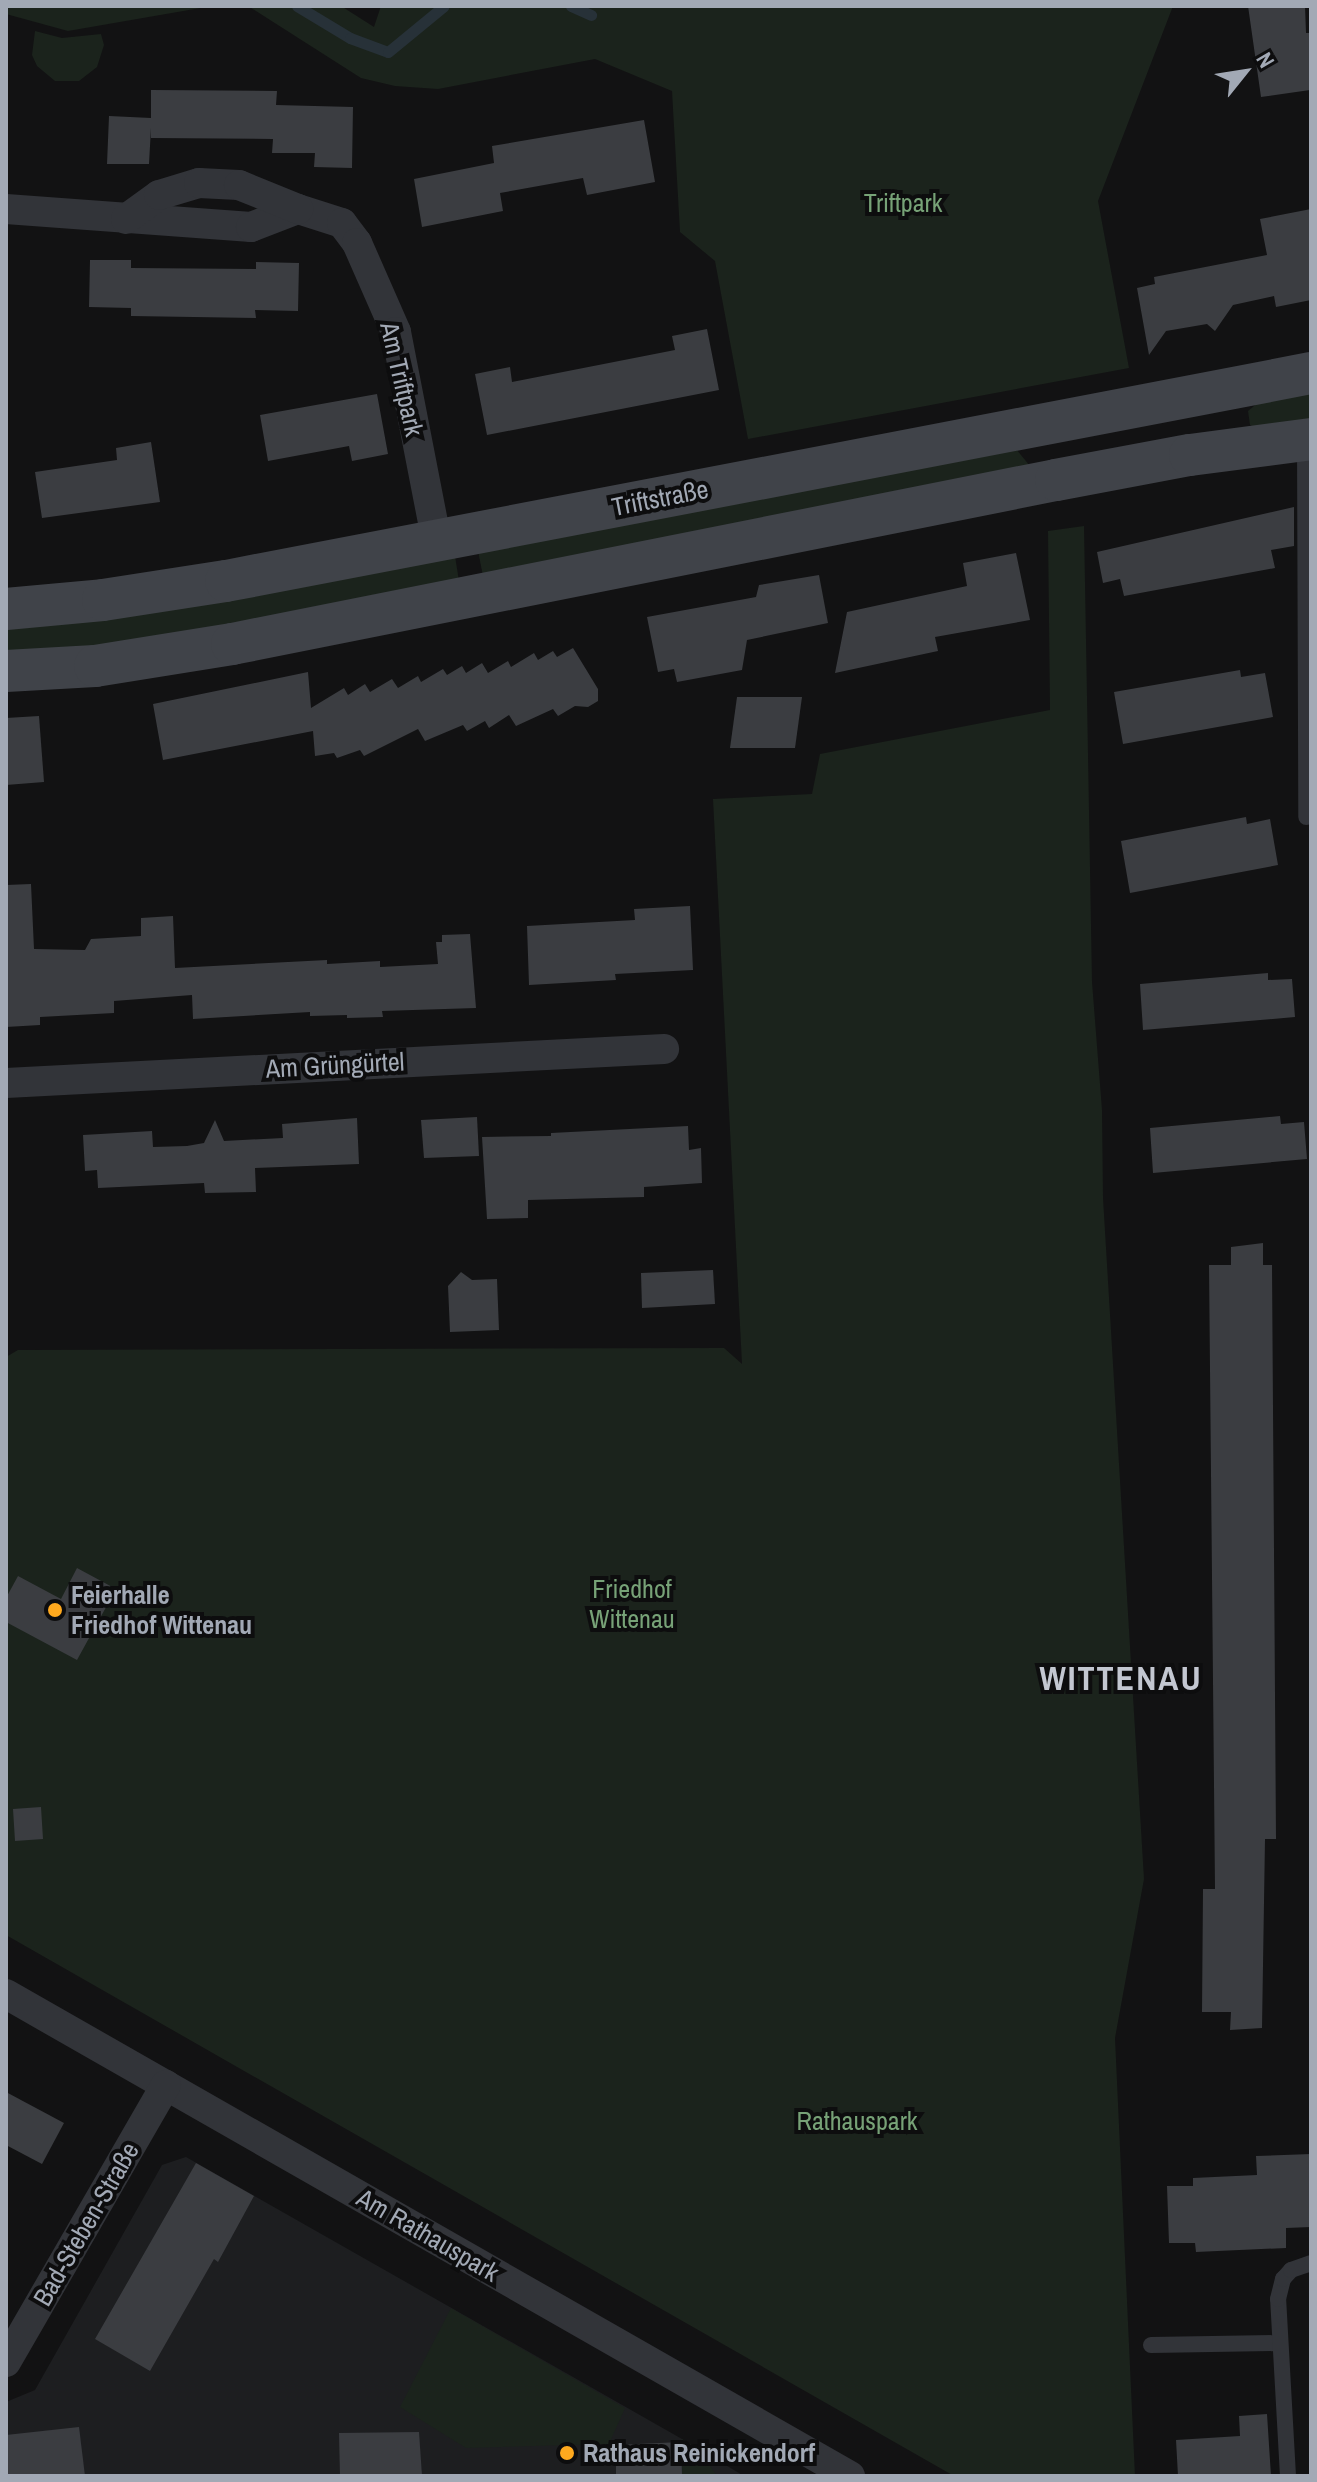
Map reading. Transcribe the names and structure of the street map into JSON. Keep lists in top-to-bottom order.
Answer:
{
  "streets": {
    "main road": ["Triftstraße"],
    "street": [
      "Am Triftpark",
      "Am Grüngürtel",
      "Bad-Steben-Straße",
      "Am Rathauspark"
    ]
  },
  "crossings": [
    ["Am Triftpark", "Triftstraße"],
    ["Bad-Steben-Straße", "Am Rathauspark"]
  ],
  "districts": ["WITTENAU"],
  "parks": ["Triftpark", "Friedhof Wittenau", "Rathauspark"],
  "places": ["Feierhalle Friedhof Wittenau", "Rathaus Reinickendorf"],
  "north": "top right"
}
